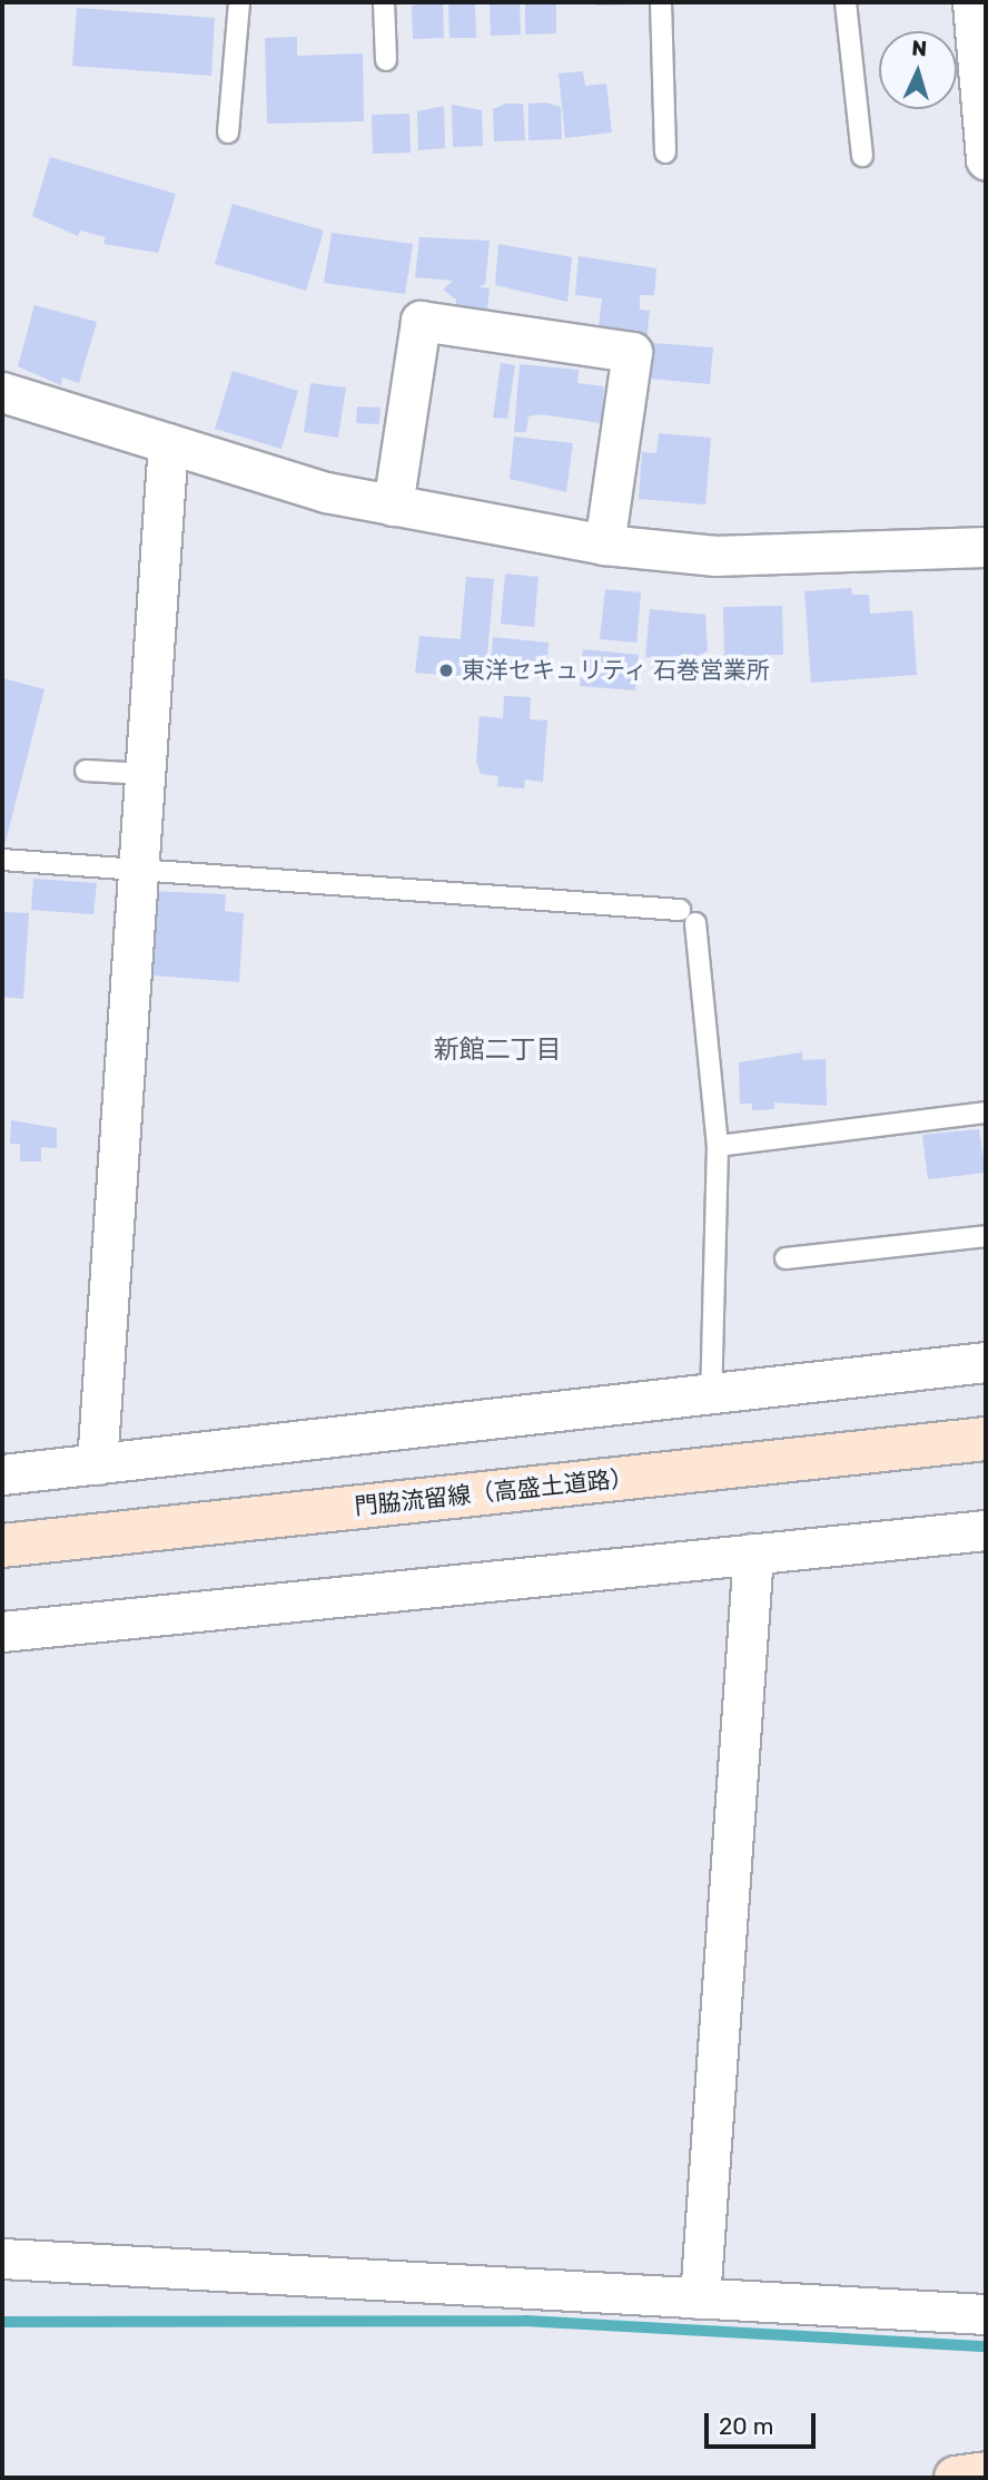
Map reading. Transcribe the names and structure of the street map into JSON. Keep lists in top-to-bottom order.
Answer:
{
  "streets": {
    "main road": ["門脇流留線（高盛土道路）"]
  },
  "districts": ["新館二丁目"],
  "places": ["東洋セキュリティ 石巻営業所"],
  "scale_bar": "20 m",
  "north": "top"
}
